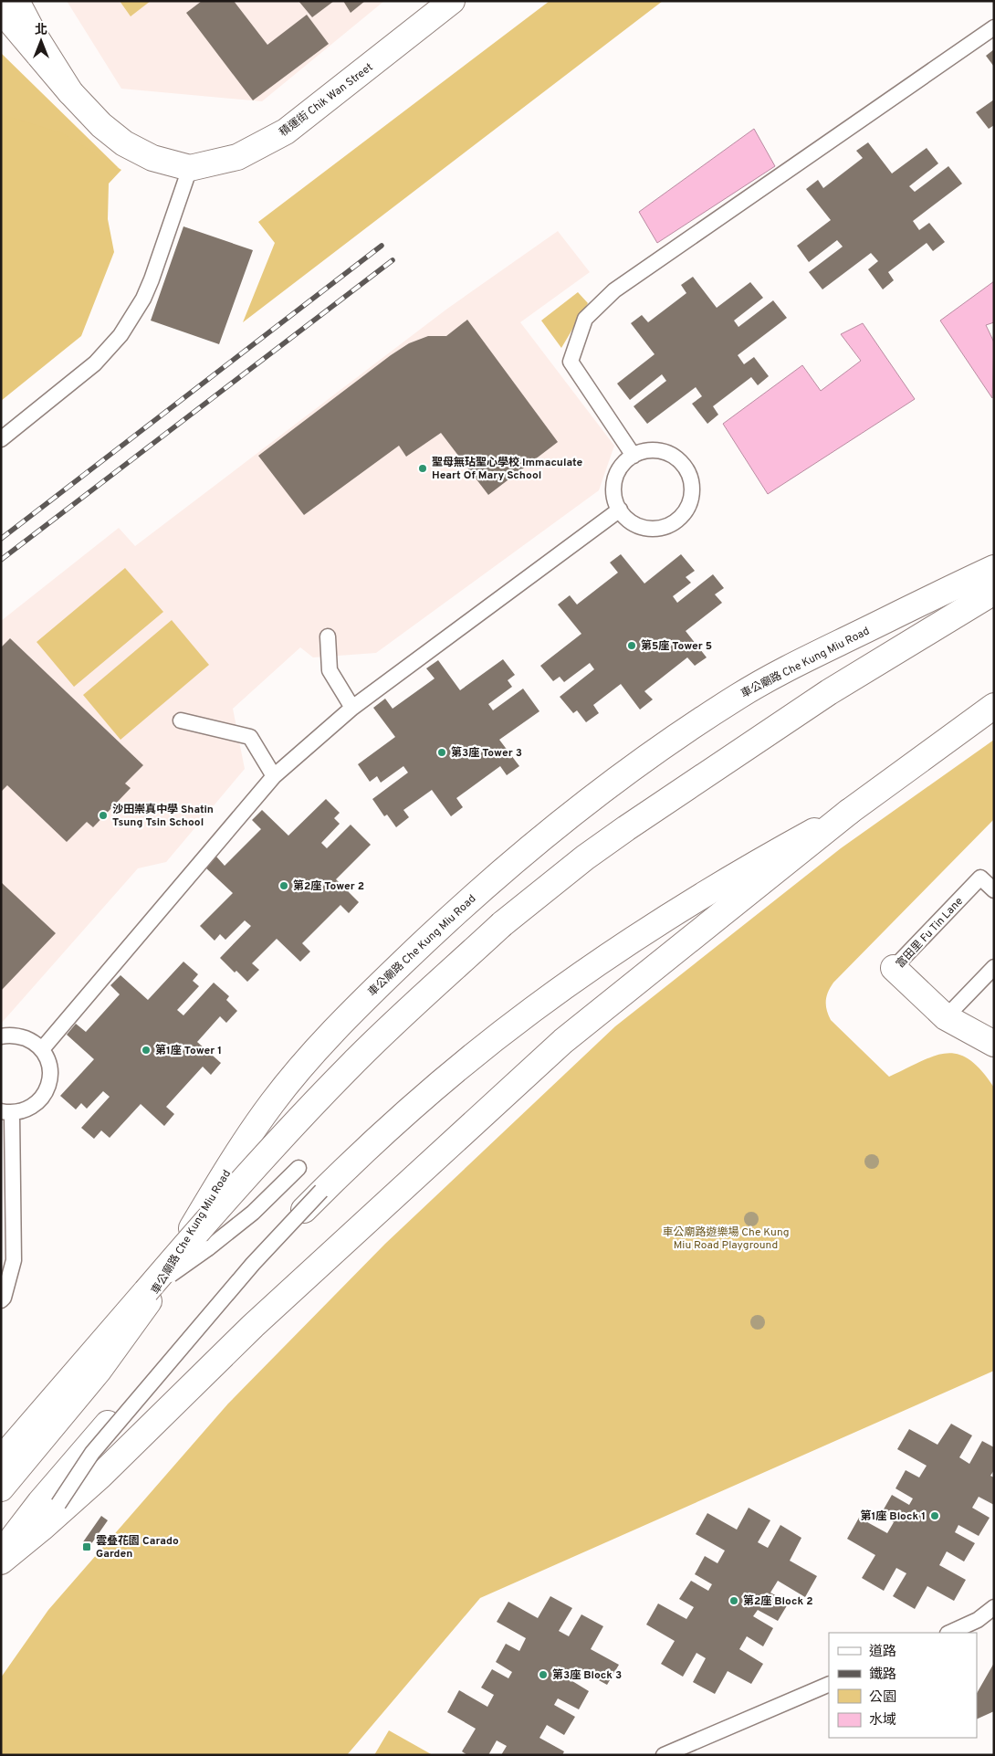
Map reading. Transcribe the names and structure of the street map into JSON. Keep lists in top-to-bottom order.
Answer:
{
  "streets": {
    "main road": ["積運街 Chik Wan Street", "車公廟路 Che Kung Miu Road", "富田里 Fu Tin Lane"]
  },
  "parks": ["車公廟路遊樂場 Che Kung Miu Road Playground"],
  "places": {
    "other": [
      "聖母無玷聖心學校 Immaculate Heart Of Mary School",
      "第5座 Tower 5",
      "第3座 Tower 3",
      "沙田崇真中學 Shatin Tsung Tsin School",
      "第2座 Tower 2",
      "第1座 Tower 1",
      "第1座 Block 1",
      "第2座 Block 2",
      "第3座 Block 3"
    ],
    "transit": ["雲叠花園 Carado Garden"]
  },
  "legend": [
    "道路",
    "鐵路",
    "公園",
    "水域"
  ],
  "north": "top"
}
